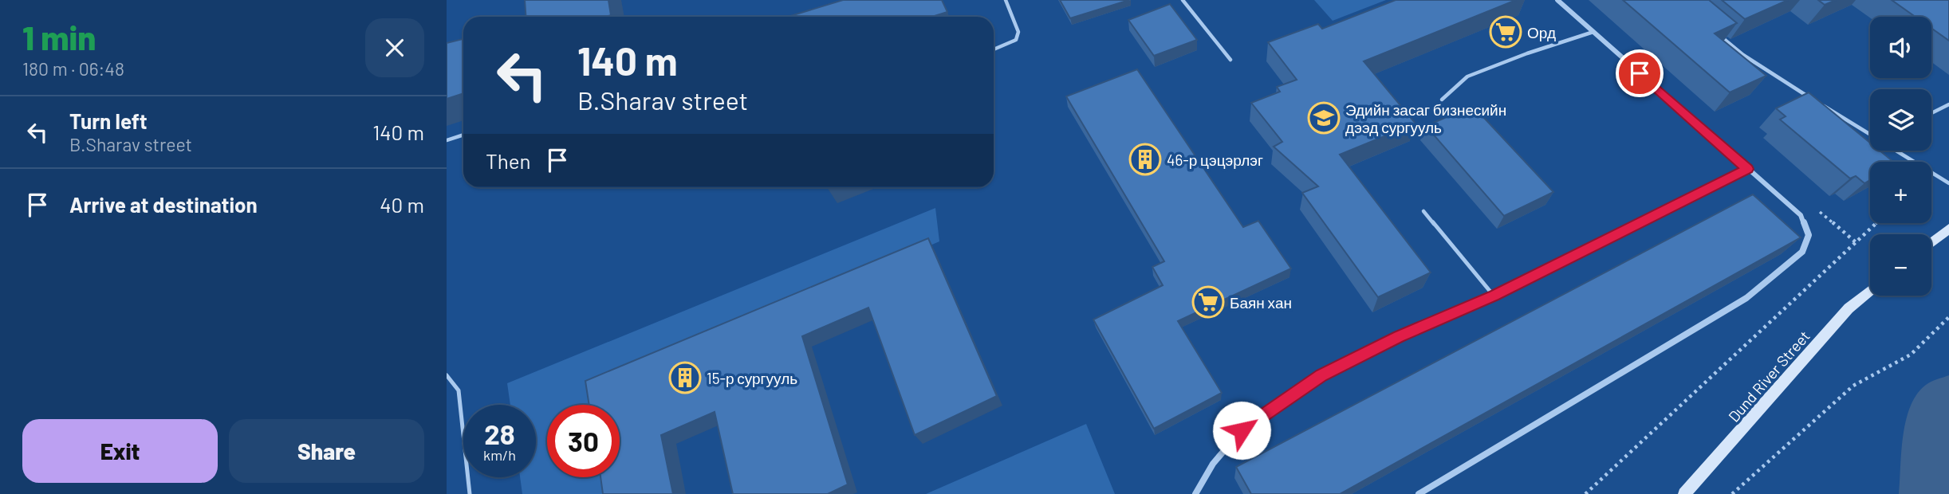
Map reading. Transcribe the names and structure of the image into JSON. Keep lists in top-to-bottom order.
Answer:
{
  "streets": {
    "main road": ["Dund River Street"]
  },
  "places": {
    "supermarket": ["Орд", "Баян хан"],
    "school or university": ["Эдийн засаг бизнесийн дээд сургууль"],
    "building": ["46-р цэцэрлэг", "15-р сургууль"]
  },
  "page": {
    "heading": ["1 min", "180 m · 06:48"],
    "map_buttons": ["+", "−"],
    "turn": ["140 m", "B.Sharav street"],
    "list": [
      {
        "name": "Turn left",
        "note": "B.Sharav street",
        "value": "140 m"
      },
      {
        "name": "Arrive at destination",
        "value": "40 m"
      }
    ],
    "then": "Then",
    "speed": "28 km/h",
    "limit": "30",
    "buttons": ["Exit", "Share"]
  }
}
